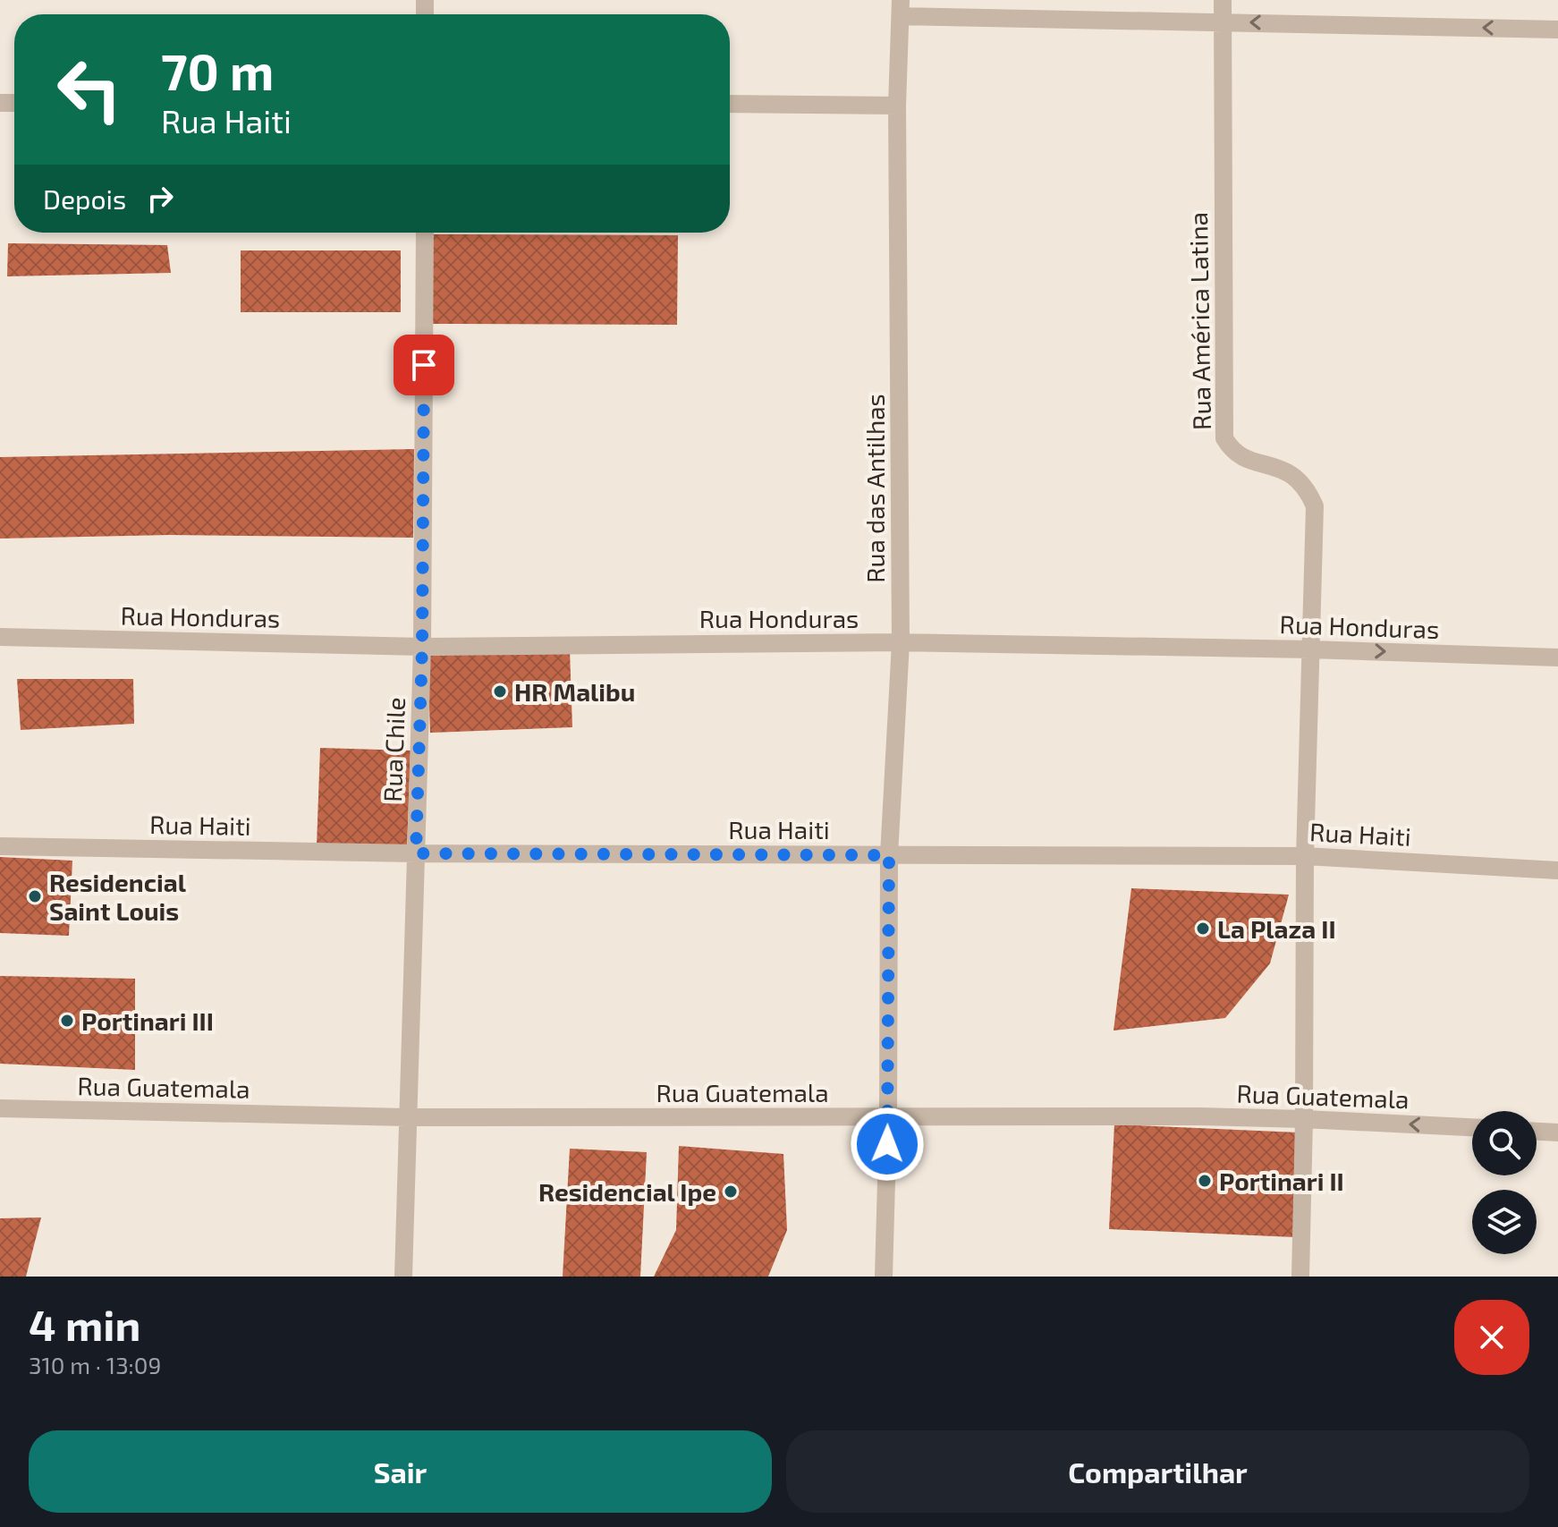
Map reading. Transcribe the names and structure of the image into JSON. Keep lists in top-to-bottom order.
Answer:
{
  "streets": {
    "street": [
      "Rua América Latina",
      "Rua das Antilhas",
      "Rua Honduras",
      "Rua Chile",
      "Rua Haiti",
      "Rua Guatemala"
    ]
  },
  "crossings": [
    ["Rua América Latina", "Rua Honduras"],
    ["Rua América Latina", "Rua Haiti"],
    ["Rua América Latina", "Rua Guatemala"],
    ["Rua das Antilhas", "Rua Honduras"],
    ["Rua das Antilhas", "Rua Haiti"],
    ["Rua das Antilhas", "Rua Guatemala"],
    ["Rua Honduras", "Rua Chile"],
    ["Rua Chile", "Rua Haiti"],
    ["Rua Chile", "Rua Guatemala"]
  ],
  "places": [
    "HR Malibu",
    "Residencial Saint Louis",
    "La Plaza II",
    "Portinari III",
    "Portinari II",
    "Residencial Ipe"
  ],
  "page": {
    "turn": ["70 m", "Rua Haiti"],
    "then": "Depois",
    "heading": ["4 min", "310 m · 13:09"],
    "buttons": ["Sair", "Compartilhar"]
  }
}
